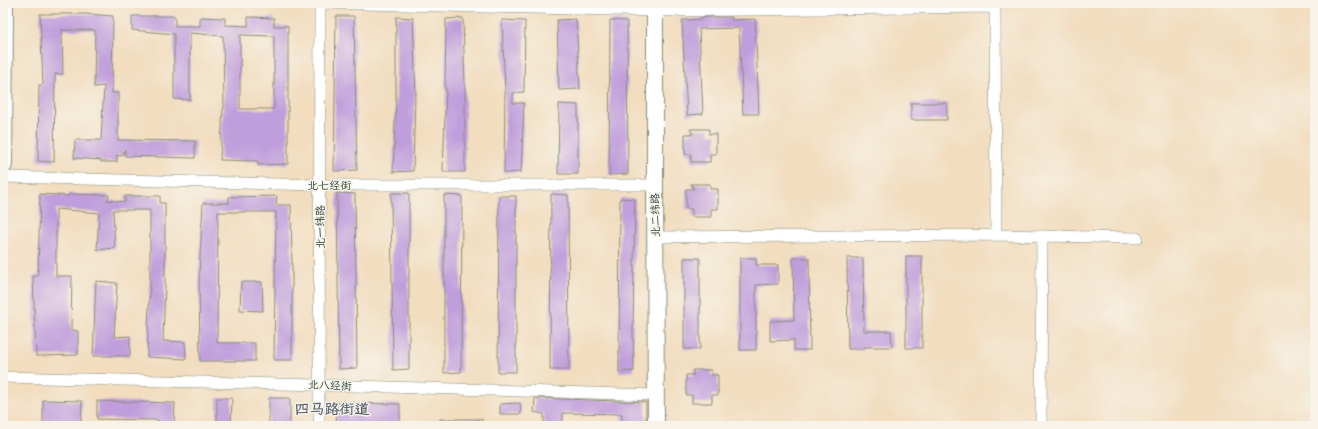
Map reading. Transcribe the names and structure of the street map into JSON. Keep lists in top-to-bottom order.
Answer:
{
  "streets": {
    "street": [
      "北七经街",
      "北二纬路",
      "北一纬路",
      "北八经街"
    ]
  },
  "crossings": [
    ["北七经街", "北二纬路"],
    ["北七经街", "北一纬路"],
    ["北二纬路", "北八经街"],
    ["北一纬路", "北八经街"]
  ],
  "districts": ["四马路街道"]
}
